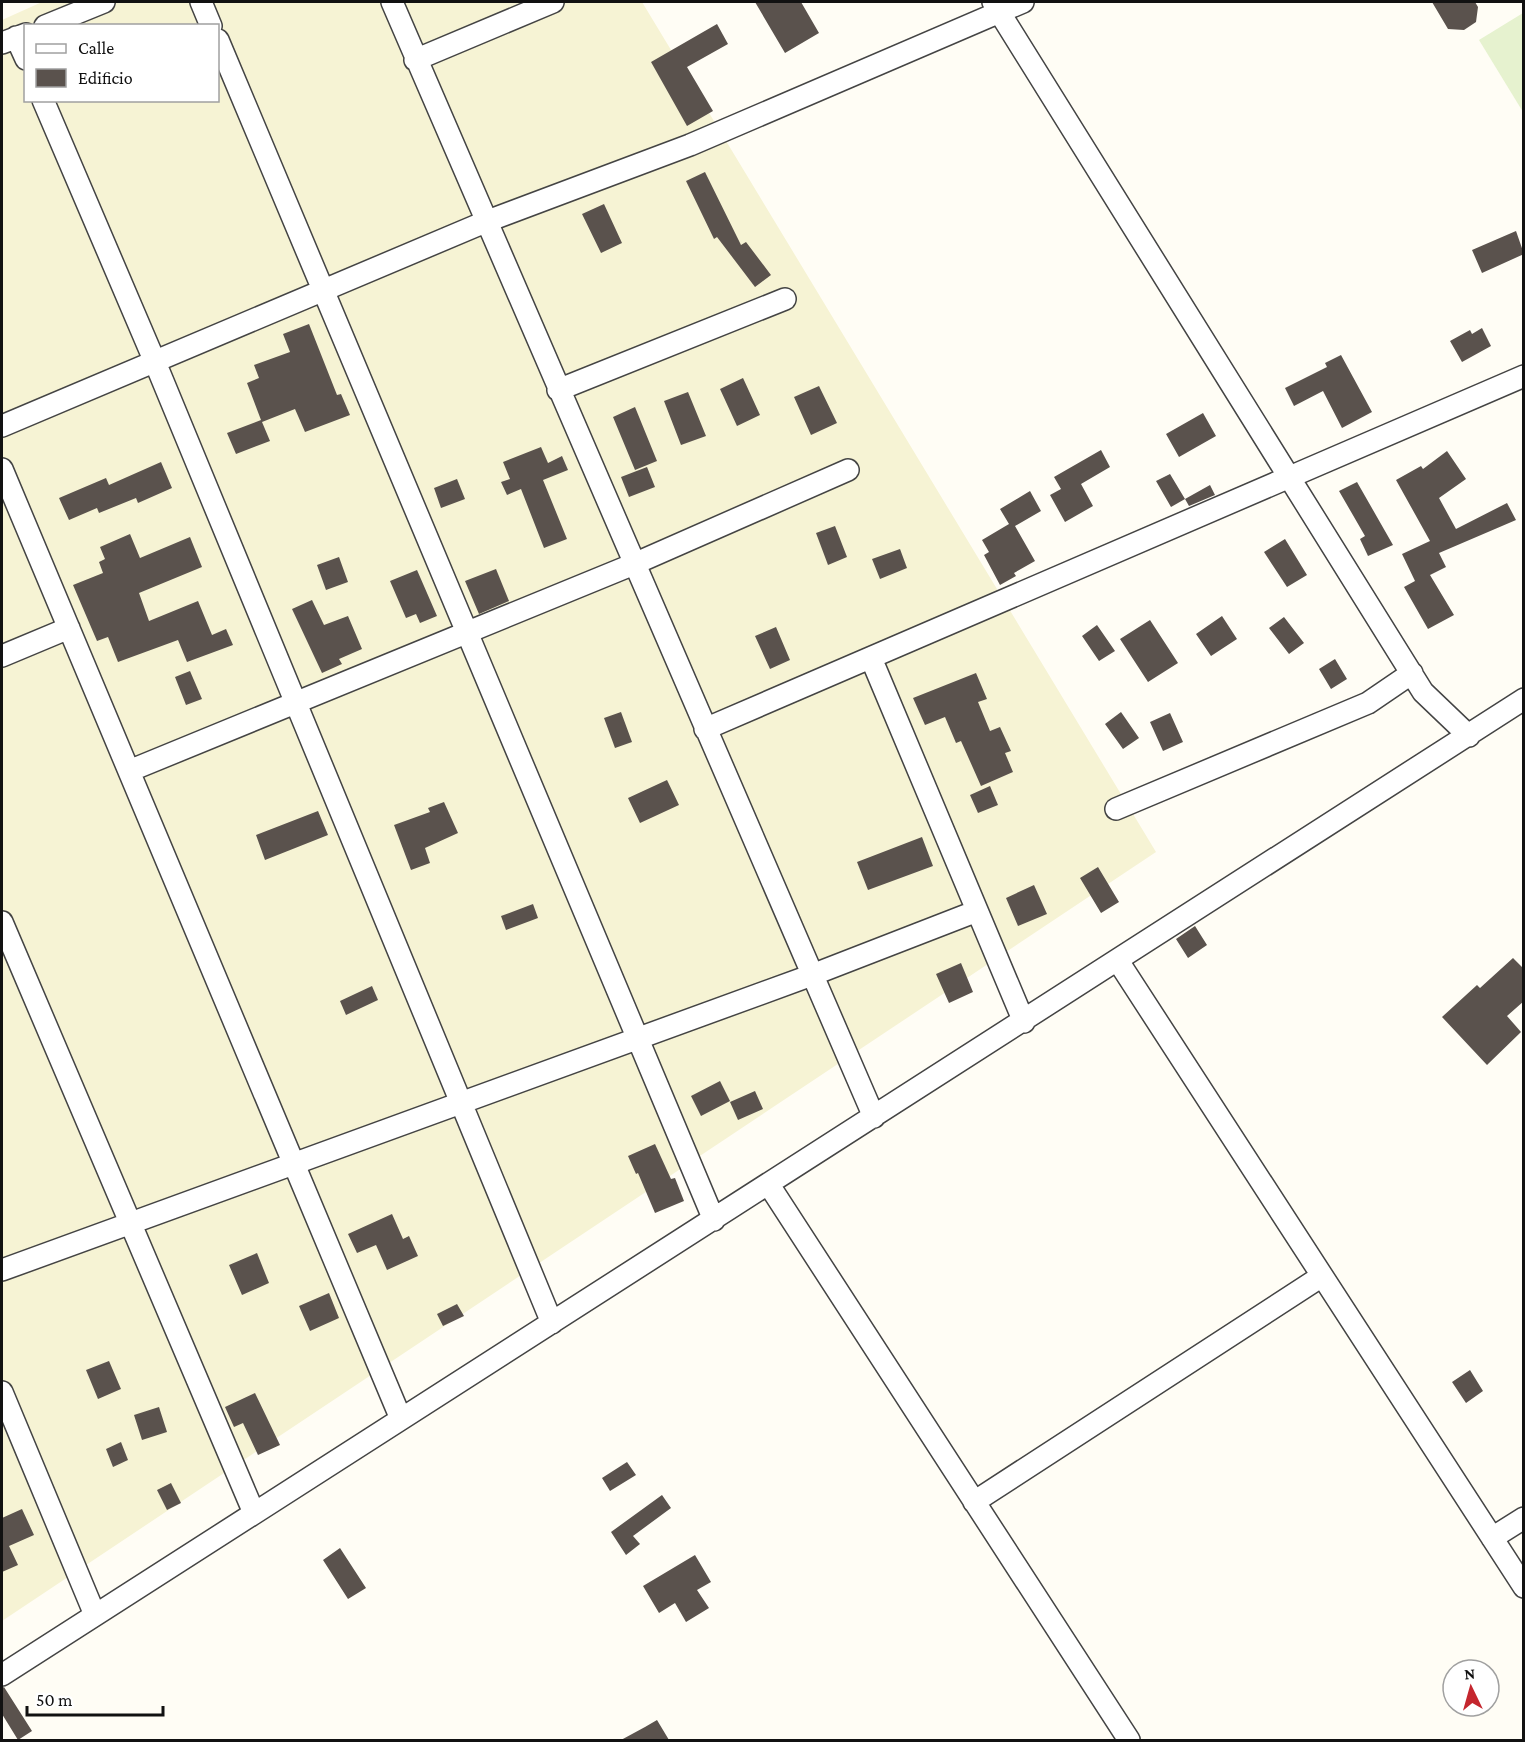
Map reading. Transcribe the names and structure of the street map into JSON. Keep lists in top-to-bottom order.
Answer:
{
  "legend": ["Calle", "Edificio"],
  "scale_bar": "50 m",
  "north": "top"
}
